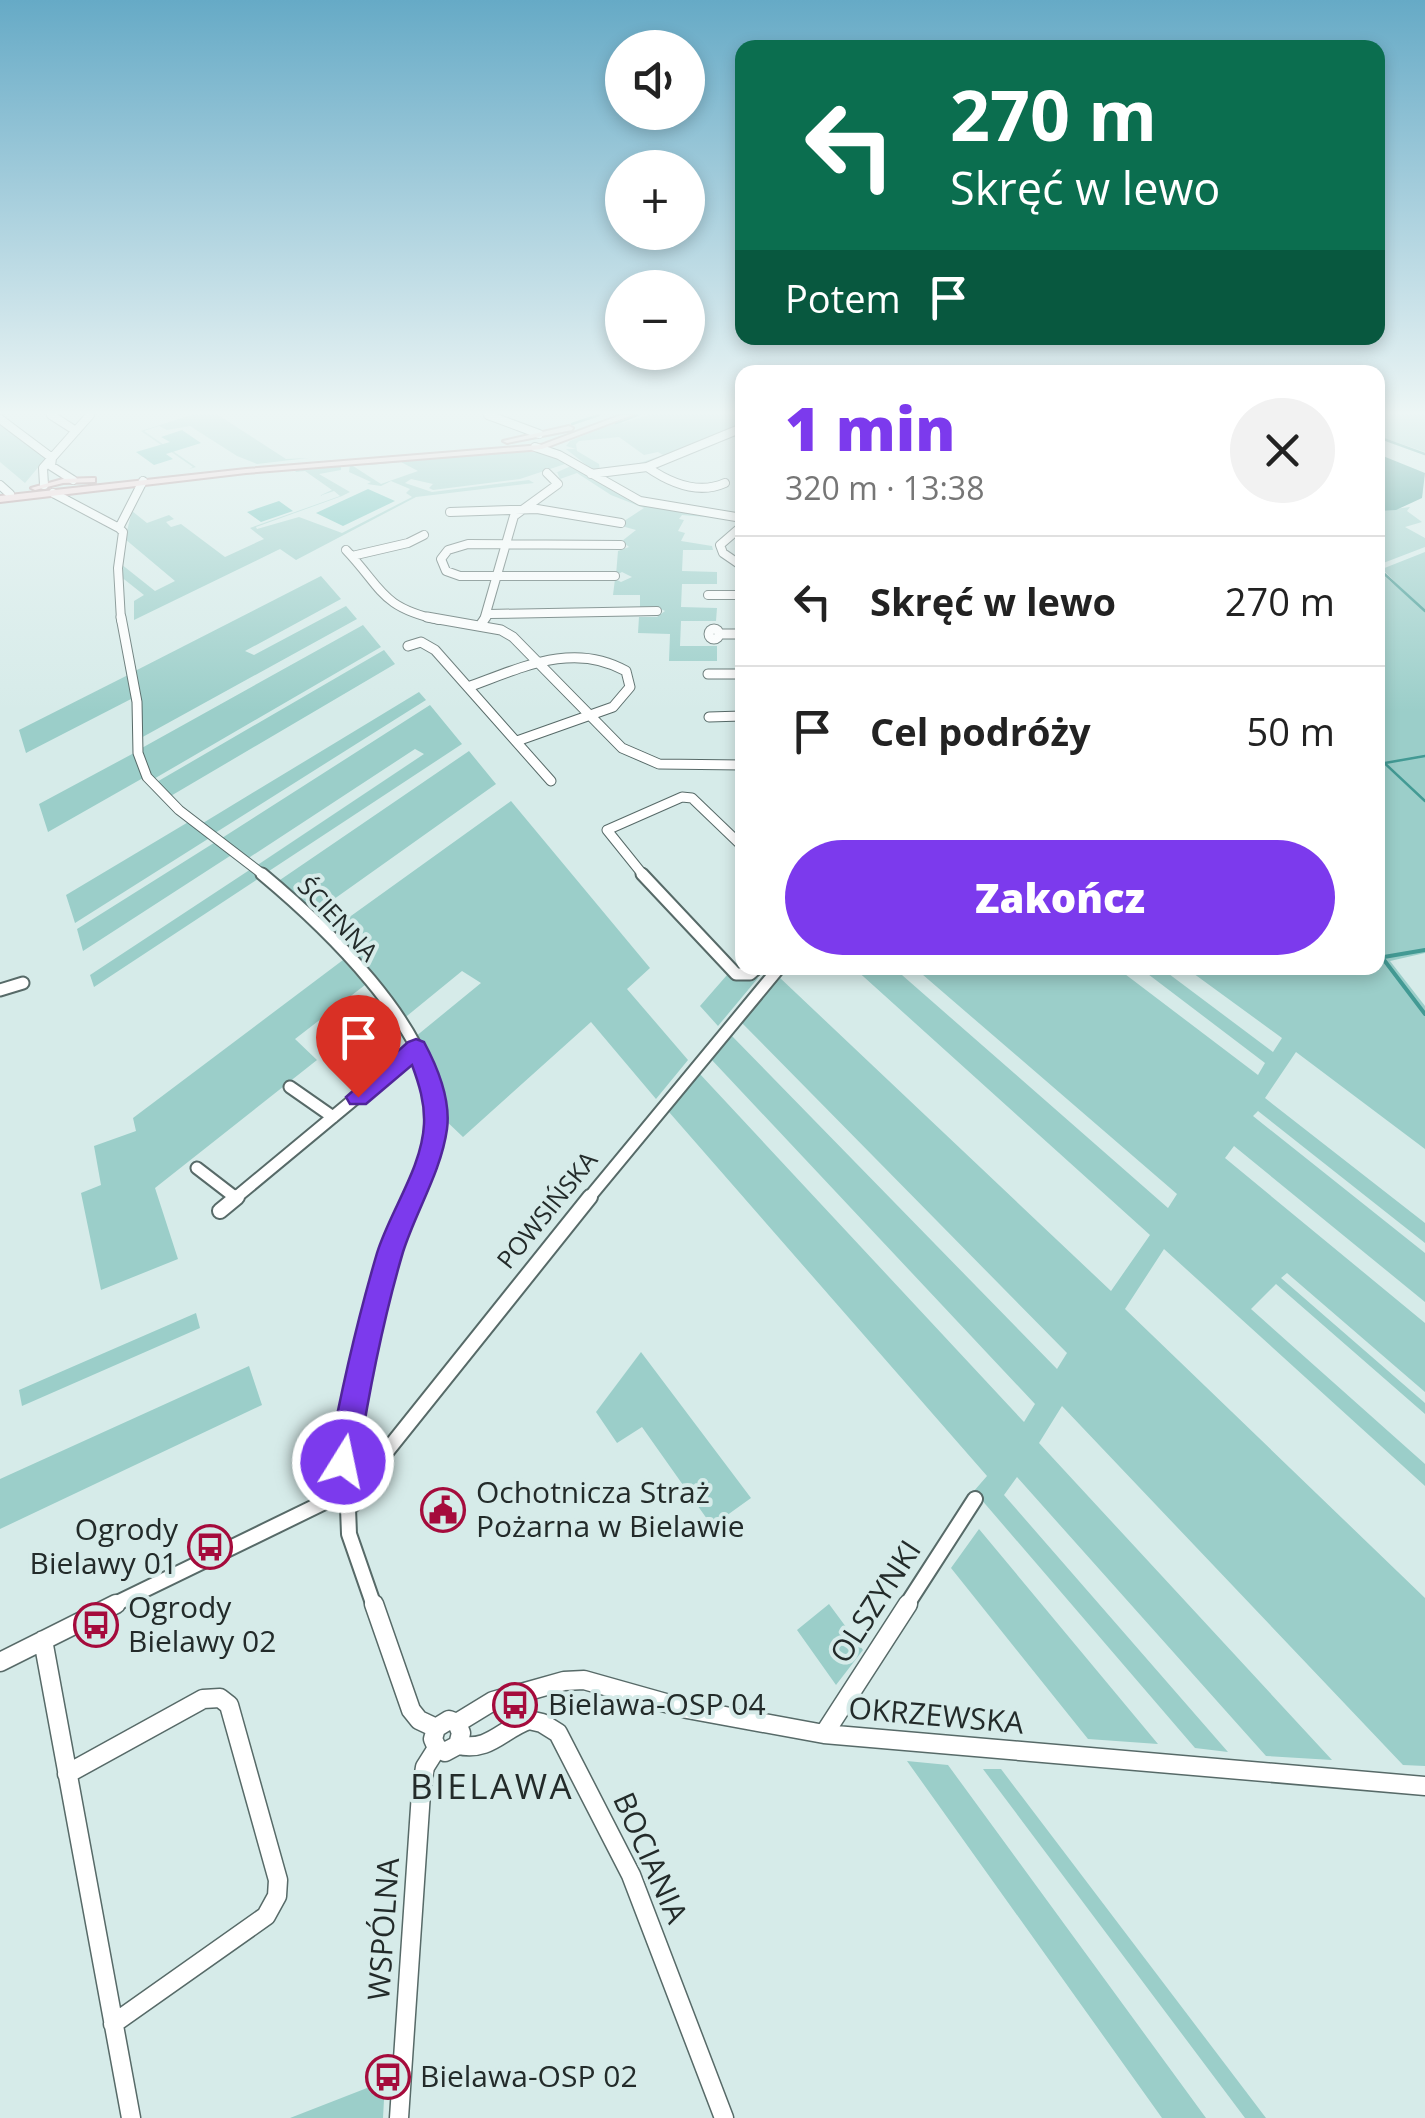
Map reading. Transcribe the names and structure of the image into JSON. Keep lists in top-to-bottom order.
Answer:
{
  "streets": {
    "street": [
      "ŚCIENNA",
      "POWSIŃSKA",
      "OLSZYNKI",
      "OKRZEWSKA",
      "BOCIANIA",
      "WSPÓLNA"
    ]
  },
  "crossings": [
    ["ŚCIENNA", "POWSIŃSKA"],
    ["OLSZYNKI", "OKRZEWSKA"],
    ["OKRZEWSKA", "WSPÓLNA"]
  ],
  "districts": ["BIELAWA"],
  "places": {
    "public building": ["Ochotnicza Straż Pożarna w Bielawie"],
    "bus stop": [
      "Ogrody Bielawy 01",
      "Ogrody Bielawy 02",
      "Bielawa-OSP 04",
      "Bielawa-OSP 02"
    ]
  },
  "page": {
    "map_buttons": ["+", "−"],
    "turn": ["270 m", "Skręć w lewo"],
    "then": "Potem",
    "heading": ["1 min", "320 m · 13:38"],
    "list": [
      {
        "name": "Skręć w lewo",
        "value": "270 m"
      },
      {
        "name": "Cel podróży",
        "value": "50 m"
      }
    ],
    "buttons": "Zakończ"
  }
}
